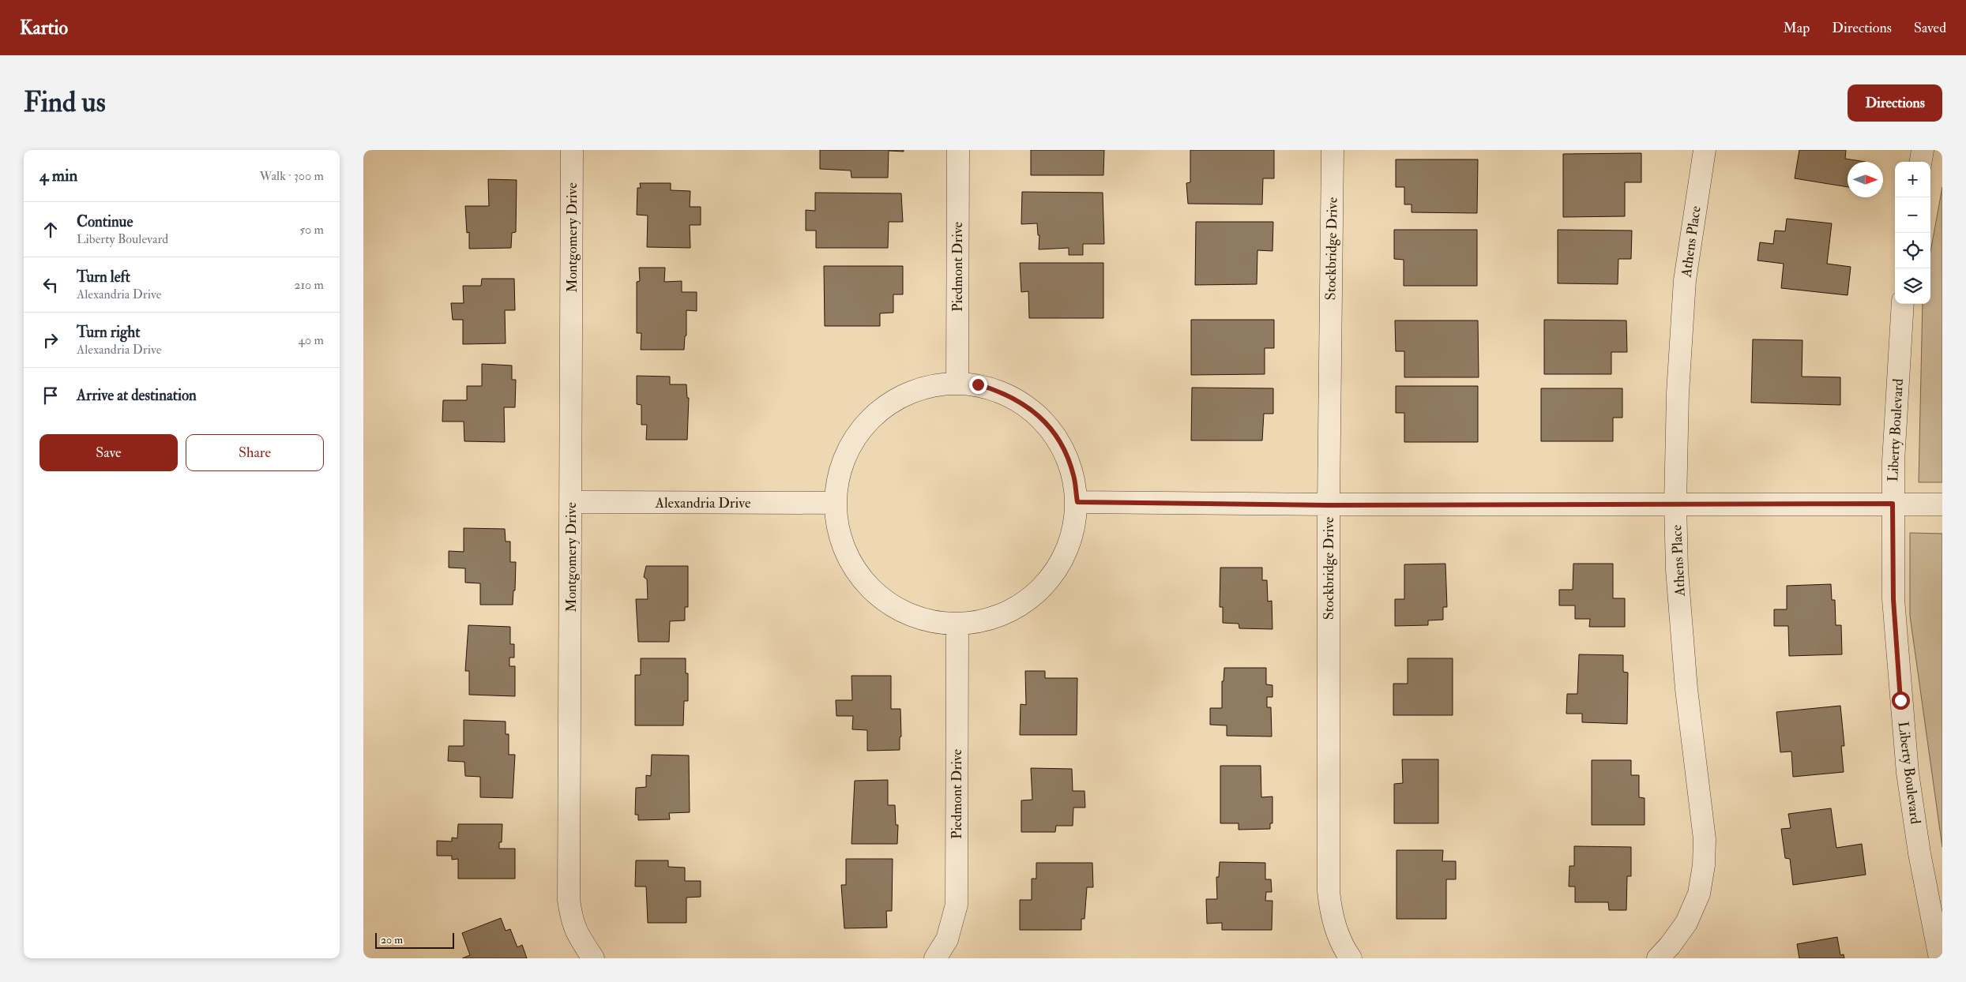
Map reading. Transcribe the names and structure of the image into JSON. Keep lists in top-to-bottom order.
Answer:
{
  "streets": {
    "street": [
      "Montgomery Drive",
      "Athens Place",
      "Stockbridge Drive",
      "Piedmont Drive",
      "Liberty Boulevard",
      "Alexandria Drive"
    ]
  },
  "crossings": [
    ["Montgomery Drive", "Alexandria Drive"]
  ],
  "scale_bar": "20 m",
  "north": "right",
  "page": {
    "header": "Kartio",
    "nav": ["Map", "Directions", "Saved"],
    "buttons": [
      "Directions",
      ["Save", "Share"]
    ],
    "title": "Find us",
    "heading": ["4 min", "Walk · 300 m"],
    "map_buttons": ["+", "−"],
    "list": [
      ["Continue", "Liberty Boulevard", "50 m"],
      ["Turn left", "Alexandria Drive", "210 m"],
      ["Turn right", "Alexandria Drive", "40 m"],
      "Arrive at destination"
    ],
    "scale": "20 m"
  }
}
